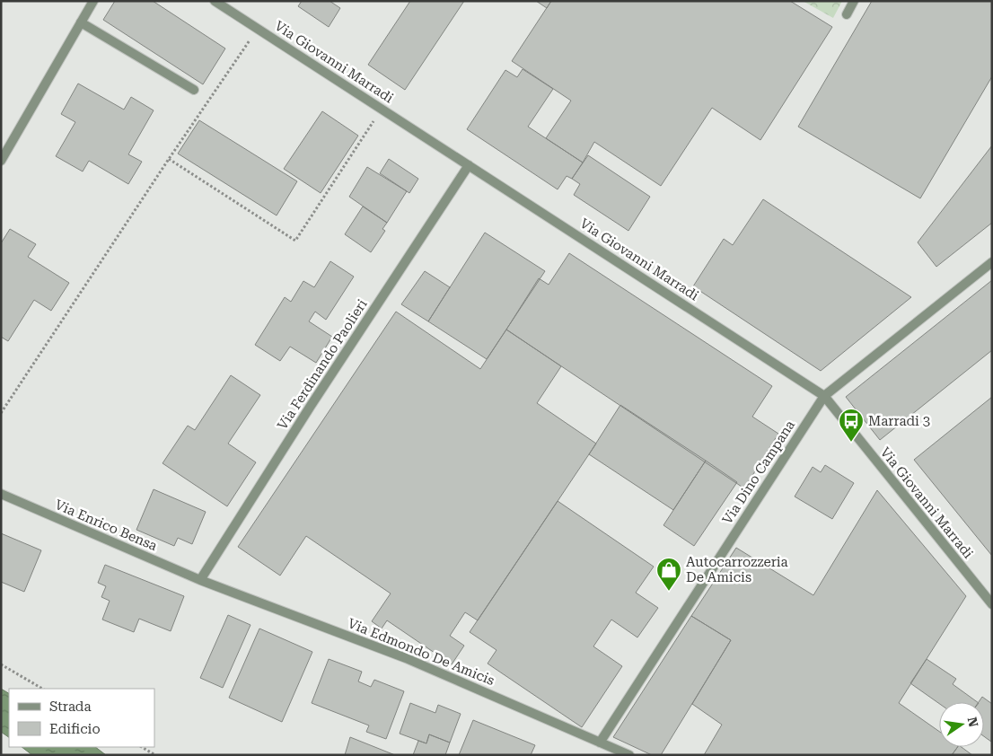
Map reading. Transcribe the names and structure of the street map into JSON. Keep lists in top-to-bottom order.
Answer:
{
  "streets": {
    "street": [
      "Via Giovanni Marradi",
      "Via Ferdinando Paolieri",
      "Via Dino Campana",
      "Via Enrico Bensa",
      "Via Edmondo De Amicis"
    ]
  },
  "crossings": [
    ["Via Giovanni Marradi", "Via Ferdinando Paolieri"],
    ["Via Giovanni Marradi", "Via Dino Campana"],
    ["Via Ferdinando Paolieri", "Via Enrico Bensa"],
    ["Via Ferdinando Paolieri", "Via Edmondo De Amicis"],
    ["Via Dino Campana", "Via Edmondo De Amicis"],
    ["Via Enrico Bensa", "Via Edmondo De Amicis"]
  ],
  "places": {
    "bus stop": ["Marradi 3"],
    "shop": ["Autocarrozzeria De Amicis"]
  },
  "legend": ["Strada", "Edificio"],
  "north": "right"
}
